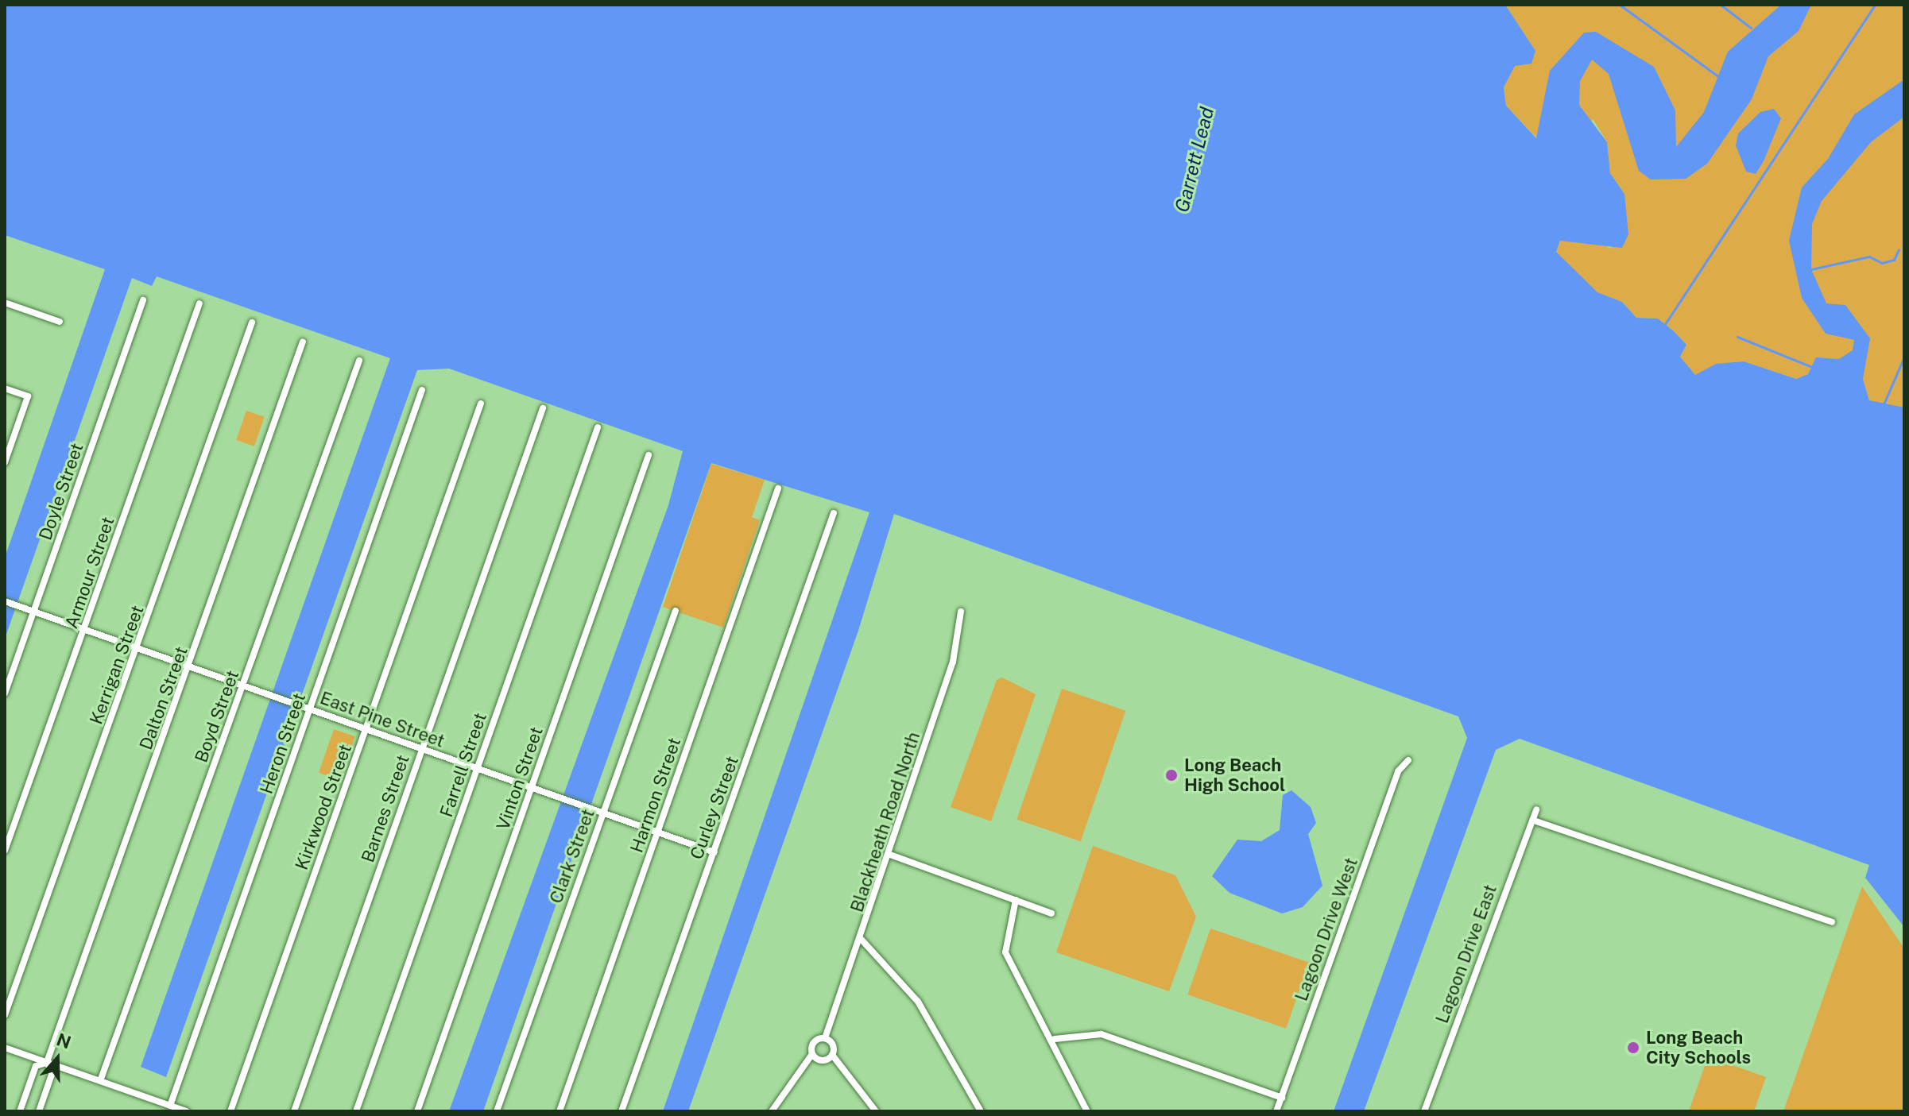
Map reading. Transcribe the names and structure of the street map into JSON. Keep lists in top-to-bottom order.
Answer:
{
  "streets": {
    "street": [
      "Doyle Street",
      "Armour Street",
      "Kerrigan Street",
      "Dalton Street",
      "Boyd Street",
      "East Pine Street",
      "Heron Street",
      "Farrell Street",
      "Vinton Street",
      "Harmon Street",
      "Kirkwood Street",
      "Curley Street",
      "Barnes Street",
      "Blackheath Road North",
      "Clark Street",
      "Lagoon Drive West",
      "Lagoon Drive East"
    ]
  },
  "crossings": [
    ["Doyle Street", "East Pine Street"],
    ["Armour Street", "East Pine Street"],
    ["Kerrigan Street", "East Pine Street"],
    ["Dalton Street", "East Pine Street"],
    ["Boyd Street", "East Pine Street"],
    ["East Pine Street", "Heron Street"],
    ["East Pine Street", "Farrell Street"],
    ["East Pine Street", "Vinton Street"],
    ["East Pine Street", "Harmon Street"],
    ["East Pine Street", "Kirkwood Street"],
    ["East Pine Street", "Curley Street"],
    ["East Pine Street", "Barnes Street"],
    ["East Pine Street", "Clark Street"]
  ],
  "water": ["Garrett Lead"],
  "places": ["Long Beach High School", "Long Beach City Schools"],
  "north": "top"
}
